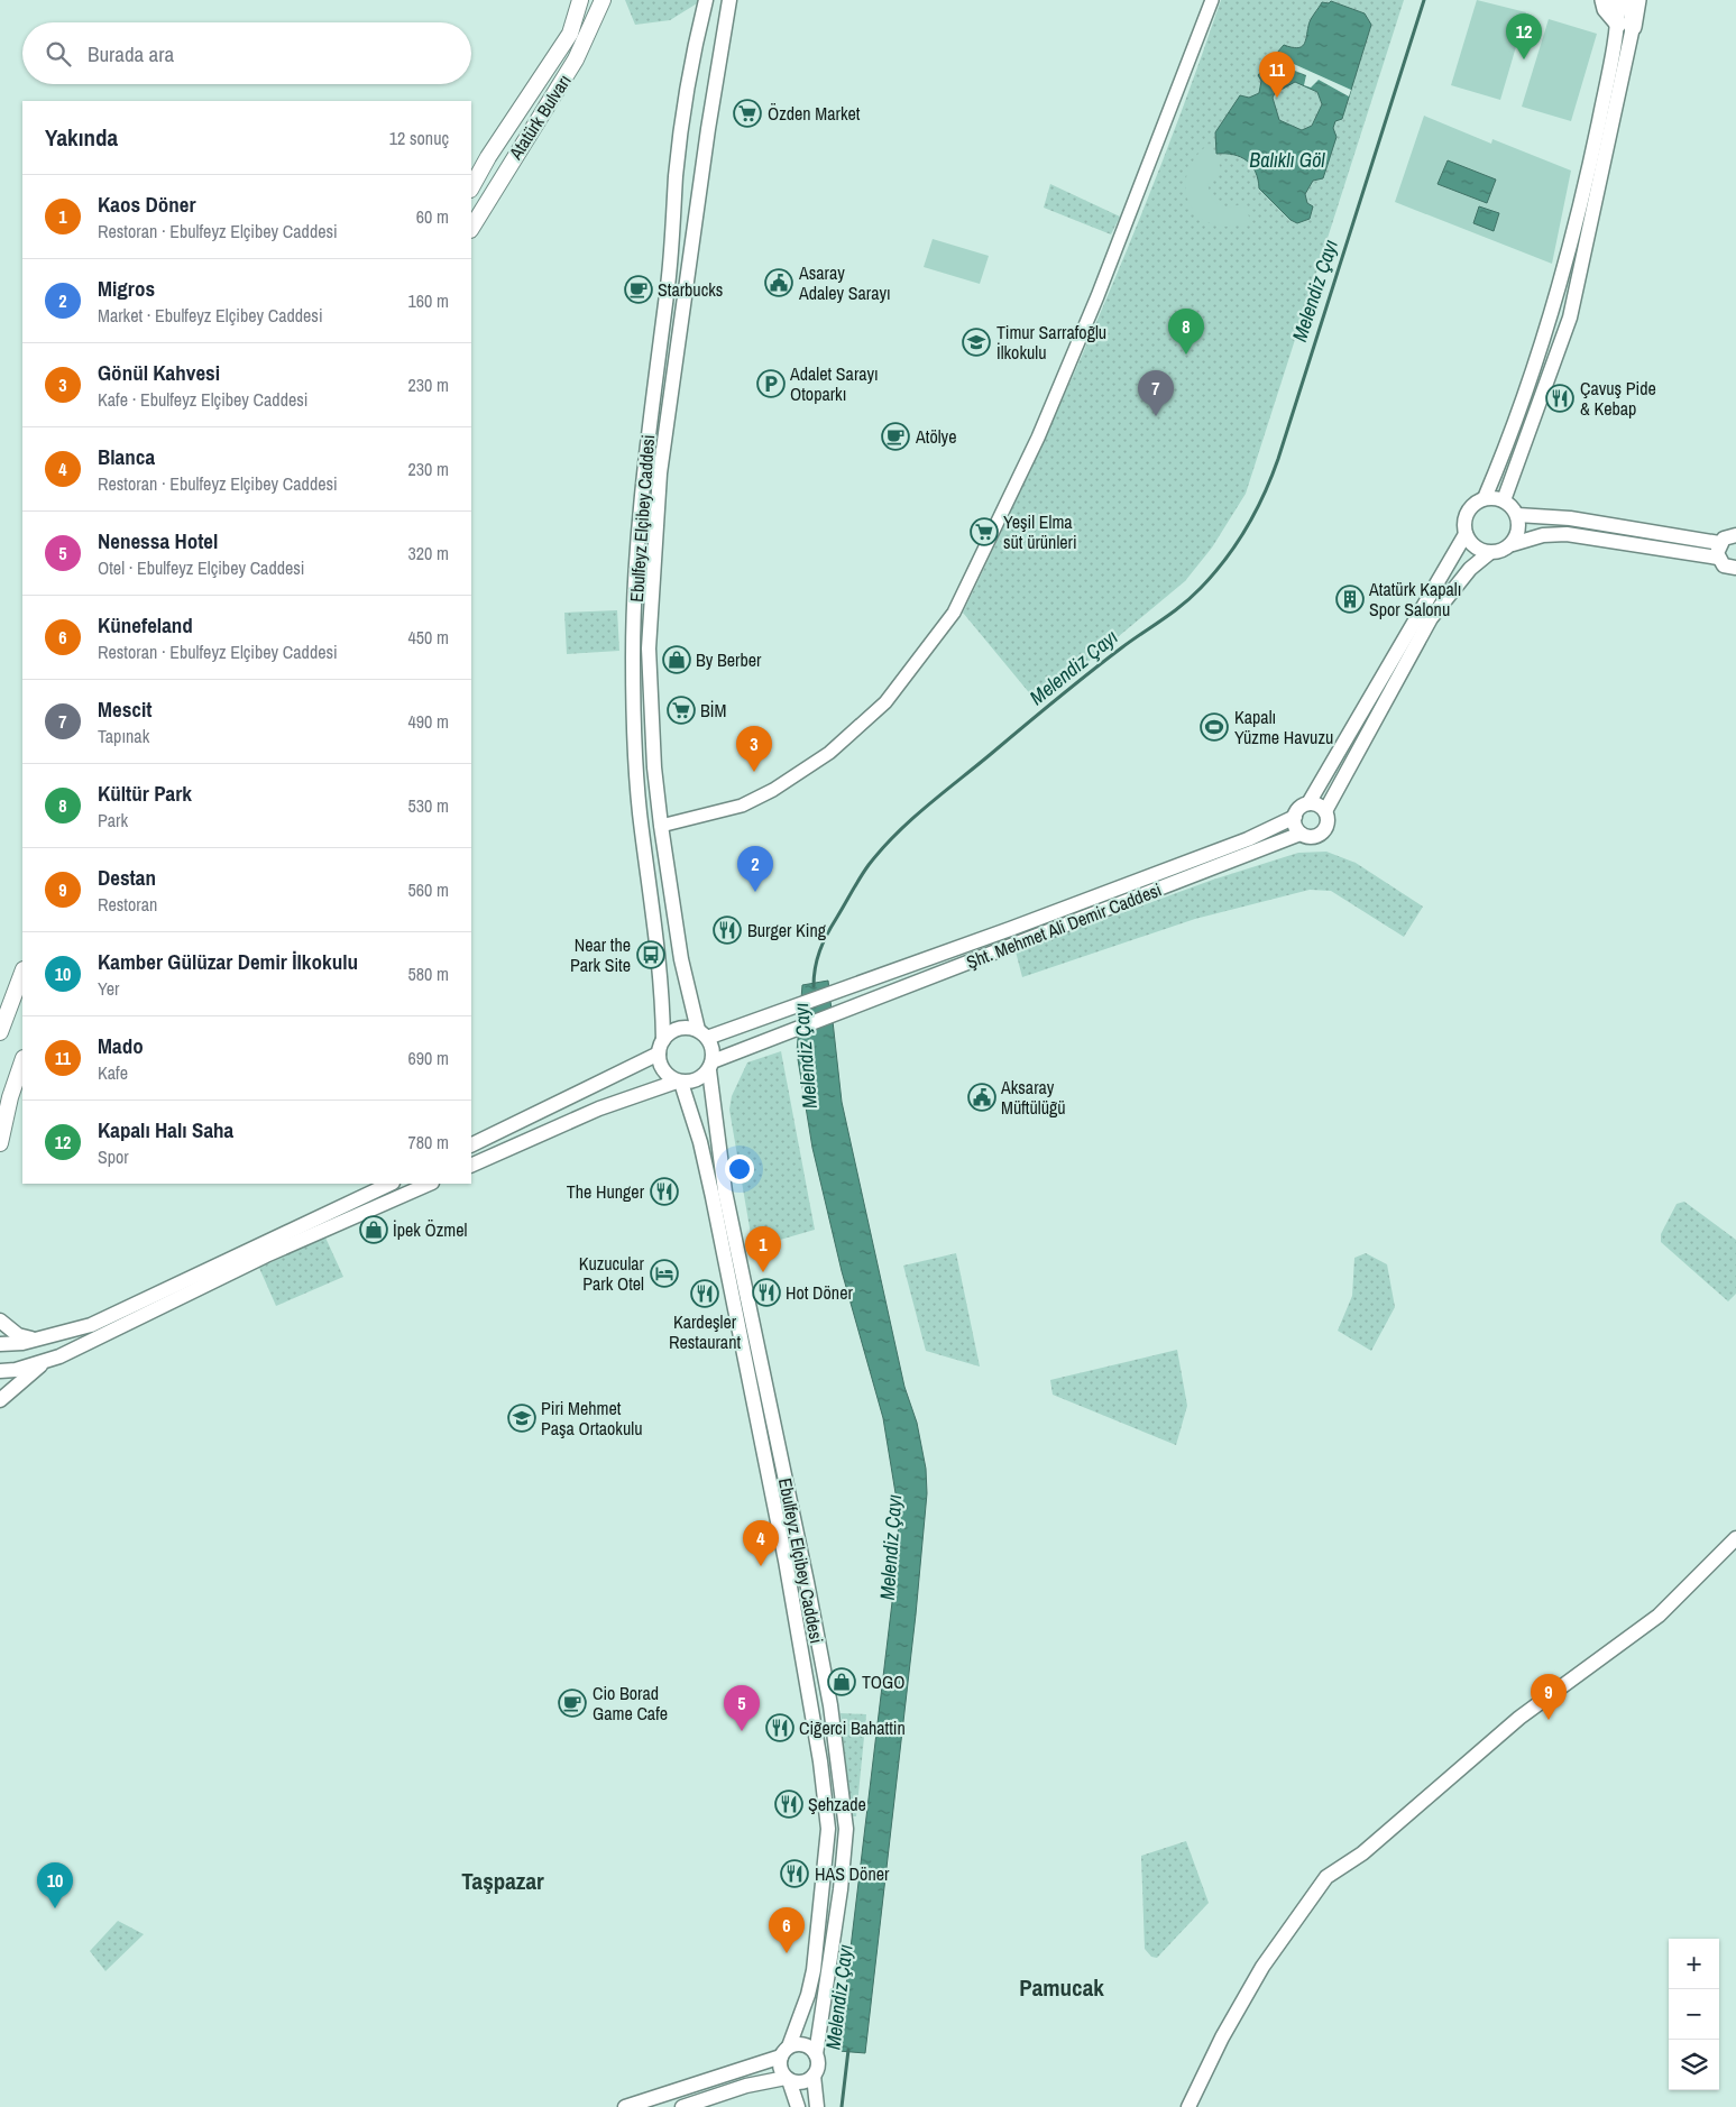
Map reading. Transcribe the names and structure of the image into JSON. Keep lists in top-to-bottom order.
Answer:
{
  "streets": {
    "main road": ["Atatürk Bulvarı", "Ebulfeyz Elçibey Caddesi", "Şht. Mehmet Ali Demir Caddesi"]
  },
  "crossings": [
    ["Ebulfeyz Elçibey Caddesi", "Şht. Mehmet Ali Demir Caddesi"]
  ],
  "districts": ["Taşpazar", "Pamucak"],
  "water": ["Balıklı Göl", "Melendiz Çayı"],
  "places": {
    "supermarket": ["Özden Market", "Yeşil Elma süt ürünleri", "BİM"],
    "public building": ["Asaray Adaley Sarayı", "Aksaray Müftülüğü"],
    "cafe": ["Starbucks", "Atölye", "Cio Borad Game Cafe"],
    "school or university": ["Timur Sarrafoğlu İlkokulu", "Piri Mehmet Paşa Ortaokulu"],
    "parking": ["Adalet Sarayı Otoparkı"],
    "restaurant": [
      "Çavuş Pide & Kebap",
      "Burger King",
      "The Hunger",
      "Hot Döner",
      "Kardeşler Restaurant",
      "Ciğerci Bahattin",
      "Şehzade",
      "HAS Döner"
    ],
    "building": ["Atatürk Kapalı Spor Salonu"],
    "shop": ["By Berber", "İpek Özmel", "TOGO"],
    "sports": ["Kapalı Yüzme Havuzu"],
    "bus stop": ["Near the Park Site"],
    "hotel": ["Kuzucular Park Otel"]
  },
  "page": {
    "pins": [
      "12",
      "11",
      "8",
      "7",
      "3",
      "2",
      "1",
      "4",
      "9",
      "5",
      "10",
      "6"
    ],
    "search": "Burada ara",
    "heading": ["Yakında", "12 sonuç"],
    "list": [
      {
        "mark": "1",
        "name": "Kaos Döner",
        "note": "Restoran · Ebulfeyz Elçibey Caddesi",
        "value": "60 m"
      },
      {
        "mark": "2",
        "name": "Migros",
        "note": "Market · Ebulfeyz Elçibey Caddesi",
        "value": "160 m"
      },
      {
        "mark": "3",
        "name": "Gönül Kahvesi",
        "note": "Kafe · Ebulfeyz Elçibey Caddesi",
        "value": "230 m"
      },
      {
        "mark": "4",
        "name": "Blanca",
        "note": "Restoran · Ebulfeyz Elçibey Caddesi",
        "value": "230 m"
      },
      {
        "mark": "5",
        "name": "Nenessa Hotel",
        "note": "Otel · Ebulfeyz Elçibey Caddesi",
        "value": "320 m"
      },
      {
        "mark": "6",
        "name": "Künefeland",
        "note": "Restoran · Ebulfeyz Elçibey Caddesi",
        "value": "450 m"
      },
      {
        "mark": "7",
        "name": "Mescit",
        "note": "Tapınak",
        "value": "490 m"
      },
      {
        "mark": "8",
        "name": "Kültür Park",
        "note": "Park",
        "value": "530 m"
      },
      {
        "mark": "9",
        "name": "Destan",
        "note": "Restoran",
        "value": "560 m"
      },
      {
        "mark": "10",
        "name": "Kamber Gülüzar Demir İlkokulu",
        "note": "Yer",
        "value": "580 m"
      },
      {
        "mark": "11",
        "name": "Mado",
        "note": "Kafe",
        "value": "690 m"
      },
      {
        "mark": "12",
        "name": "Kapalı Halı Saha",
        "note": "Spor",
        "value": "780 m"
      }
    ],
    "map_buttons": ["+", "−"]
  }
}
